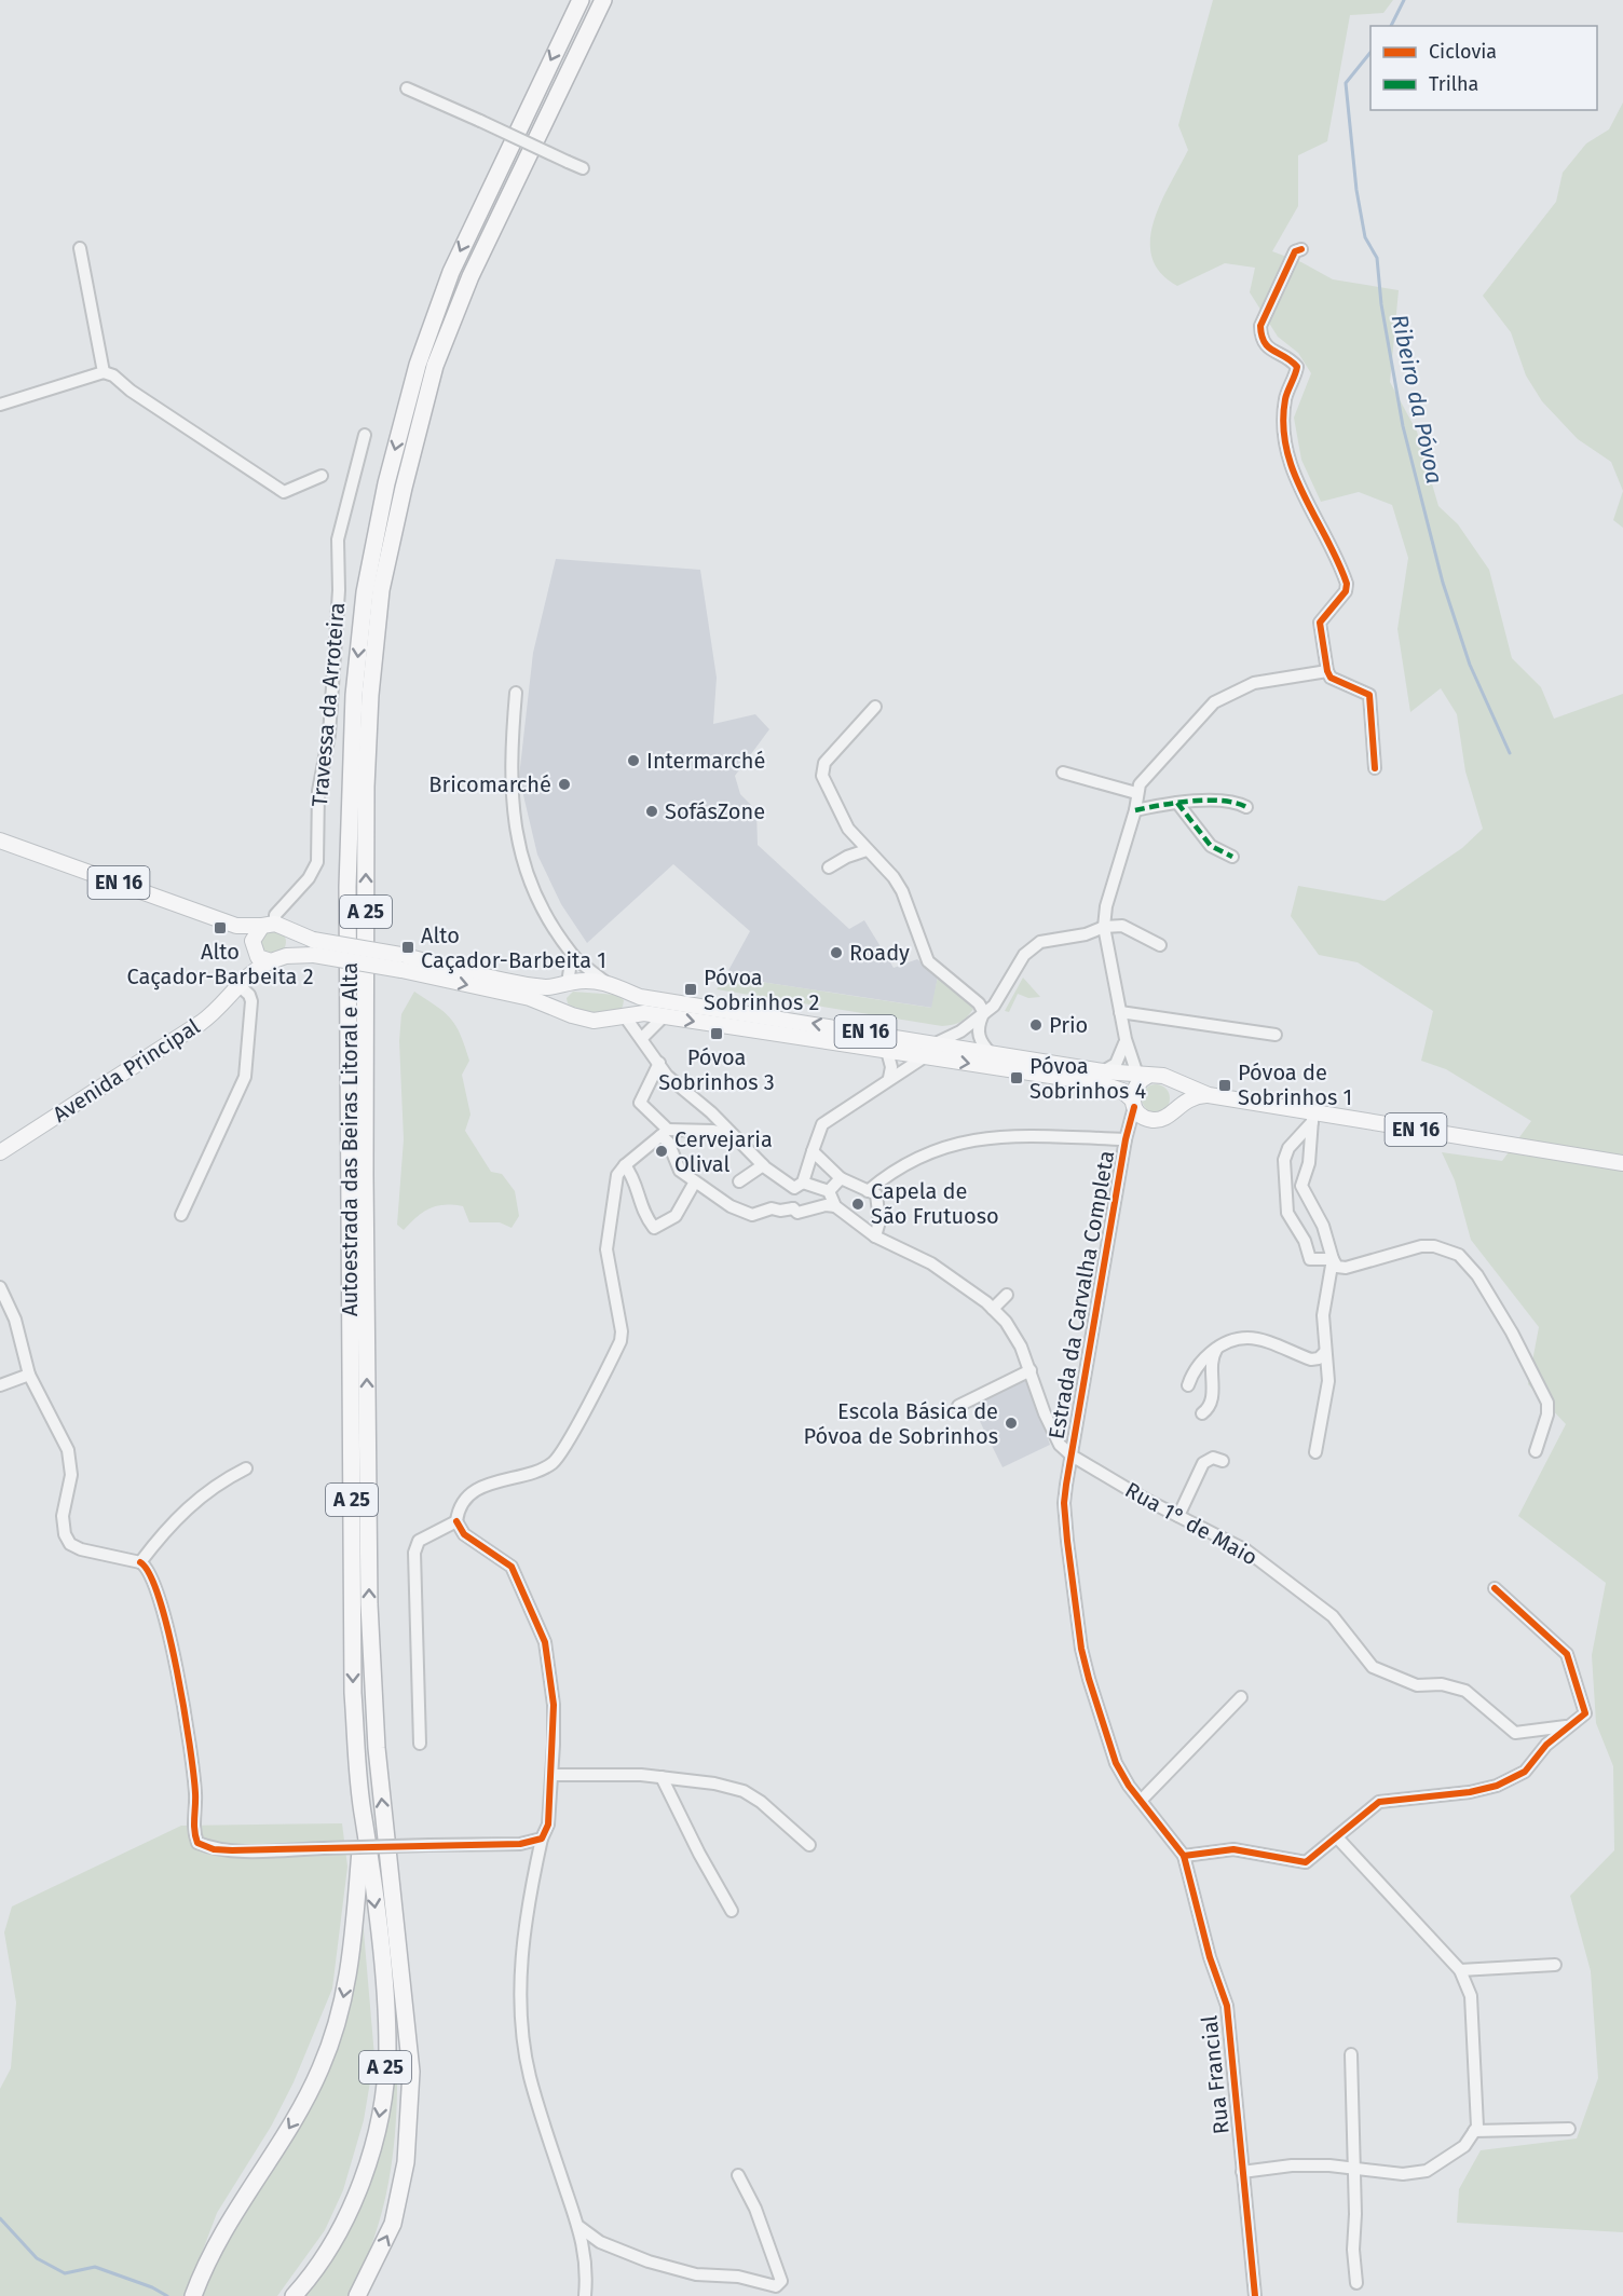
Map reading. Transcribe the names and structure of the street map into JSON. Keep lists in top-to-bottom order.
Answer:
{
  "streets": {
    "highway": ["A 25", "Autoestrada das Beiras Litoral e Alta"],
    "main road": ["EN 16", "Avenida Principal"],
    "street": [
      "Travessa da Arroteira",
      "Estrada da Carvalha Completa",
      "Rua 1° de Maio",
      "Rua Francial"
    ]
  },
  "crossings": [
    ["Travessa da Arroteira", "EN 16"],
    ["Travessa da Arroteira", "Avenida Principal"],
    ["EN 16", "Avenida Principal"],
    ["EN 16", "Estrada da Carvalha Completa"],
    ["Estrada da Carvalha Completa", "Rua 1° de Maio"],
    ["Estrada da Carvalha Completa", "Rua Francial"]
  ],
  "water": ["Ribeiro da Póvoa"],
  "places": {
    "other": [
      "Intermarché",
      "Bricomarché",
      "SofásZone",
      "Roady",
      "Prio",
      "Cervejaria Olival",
      "Capela de São Frutuoso",
      "Escola Básica de Póvoa de Sobrinhos"
    ],
    "transit": [
      "Alto Caçador-Barbeita 2",
      "Alto Caçador-Barbeita 1",
      "Póvoa Sobrinhos 2",
      "Póvoa Sobrinhos 3",
      "Póvoa Sobrinhos 4",
      "Póvoa de Sobrinhos 1"
    ]
  },
  "legend": ["Ciclovia", "Trilha"]
}
